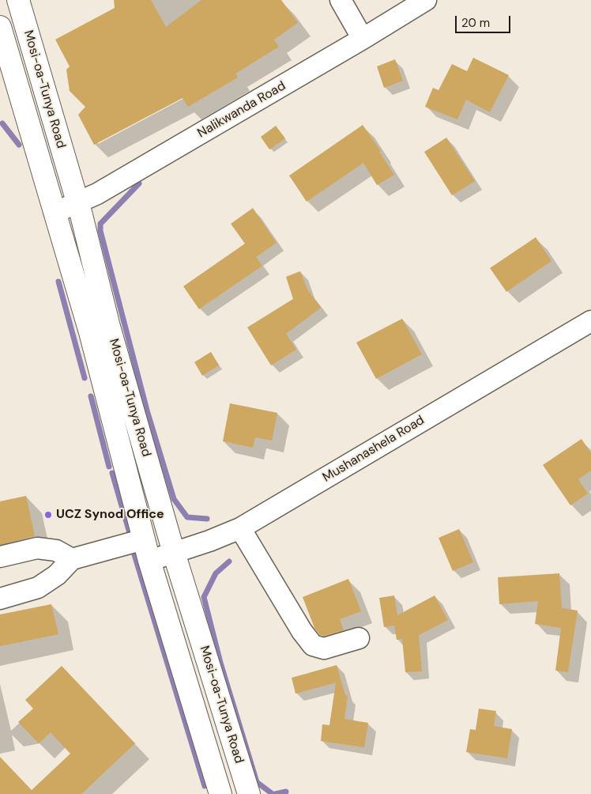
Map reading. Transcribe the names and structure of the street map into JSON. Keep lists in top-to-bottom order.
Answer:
{
  "streets": {
    "main road": ["Mosi-oa-Tunya Road"],
    "street": ["Nalikwanda Road", "Mushanashela Road"]
  },
  "crossings": [
    ["Mosi-oa-Tunya Road", "Nalikwanda Road"],
    ["Mosi-oa-Tunya Road", "Mushanashela Road"]
  ],
  "places": ["UCZ Synod Office"],
  "scale_bar": "20 m"
}
